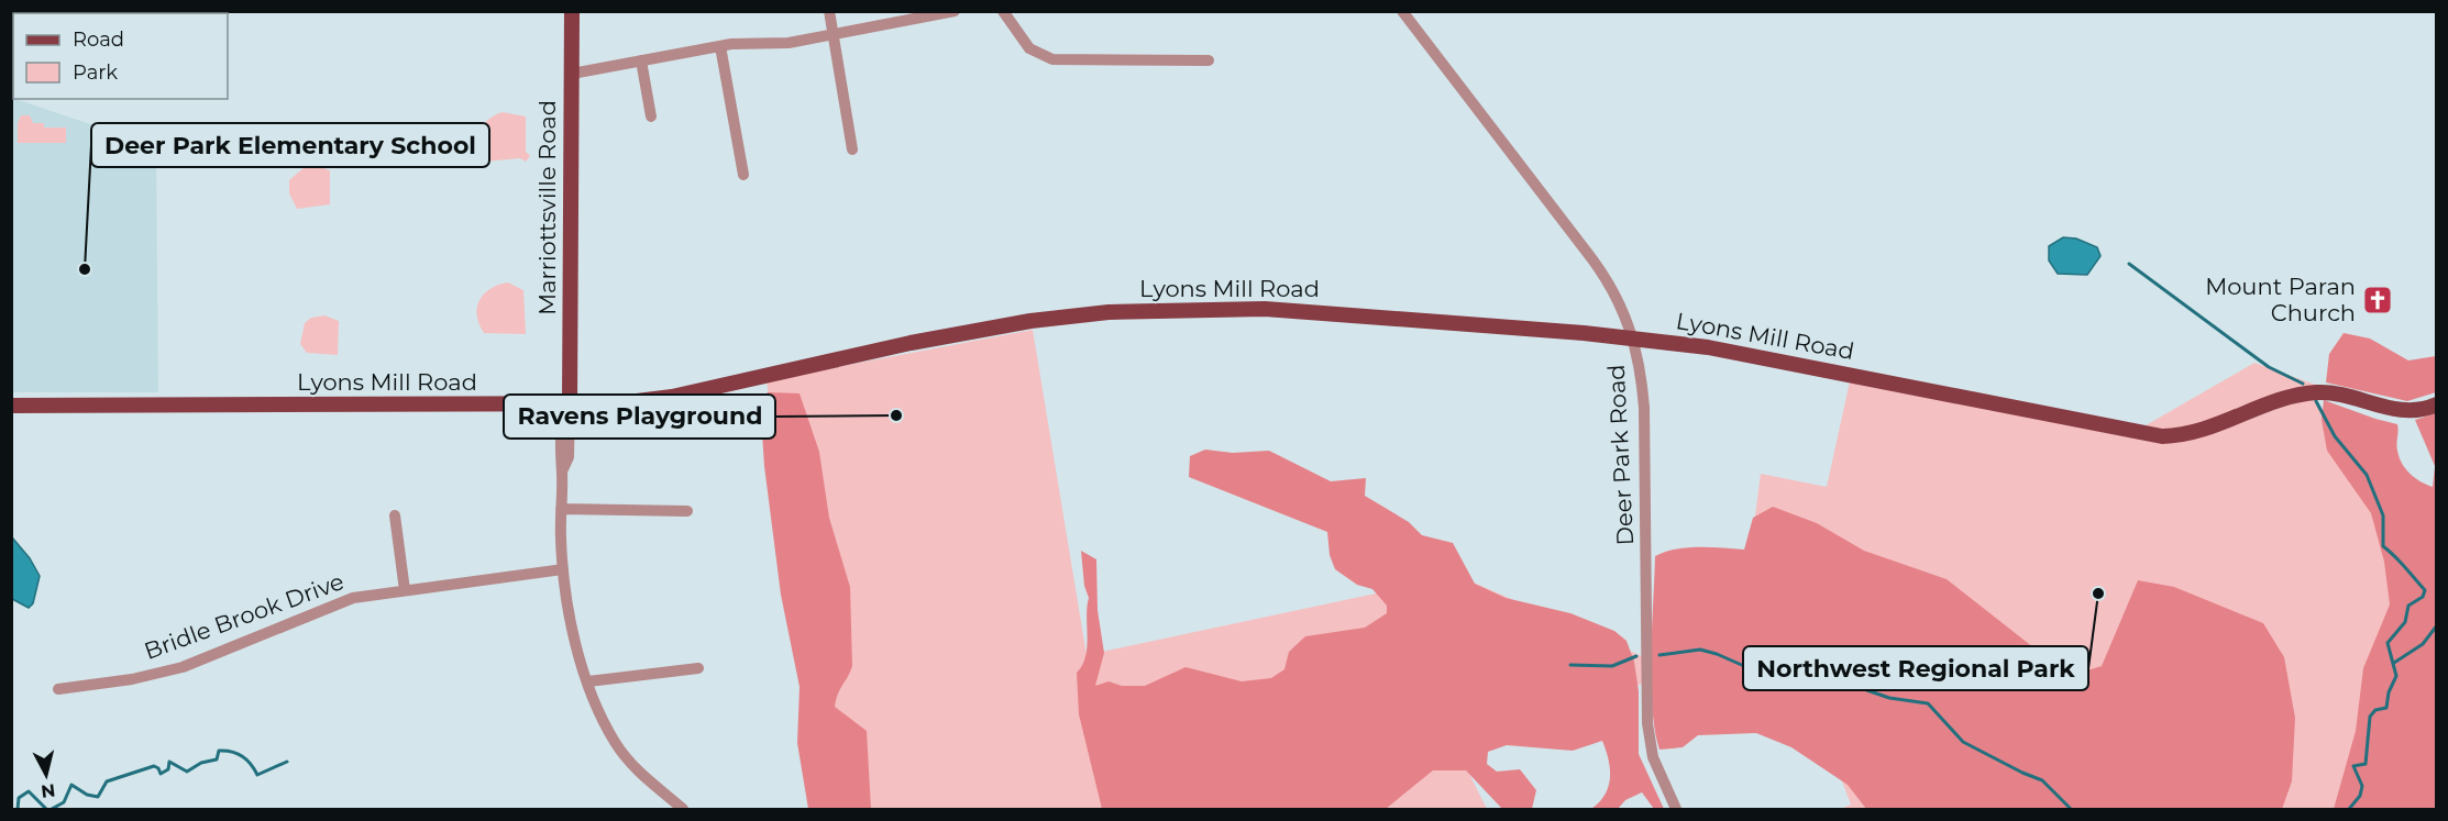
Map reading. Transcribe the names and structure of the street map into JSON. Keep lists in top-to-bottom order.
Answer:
{
  "streets": {
    "main road": ["Marriottsville Road", "Lyons Mill Road"],
    "street": ["Deer Park Road", "Bridle Brook Drive"]
  },
  "crossings": [
    ["Marriottsville Road", "Lyons Mill Road"],
    ["Marriottsville Road", "Bridle Brook Drive"],
    ["Lyons Mill Road", "Deer Park Road"]
  ],
  "places": {
    "other": ["Deer Park Elementary School", "Ravens Playground", "Northwest Regional Park"],
    "church": ["Mount Paran Church"]
  },
  "legend": ["Road", "Park"],
  "north": "bottom"
}
